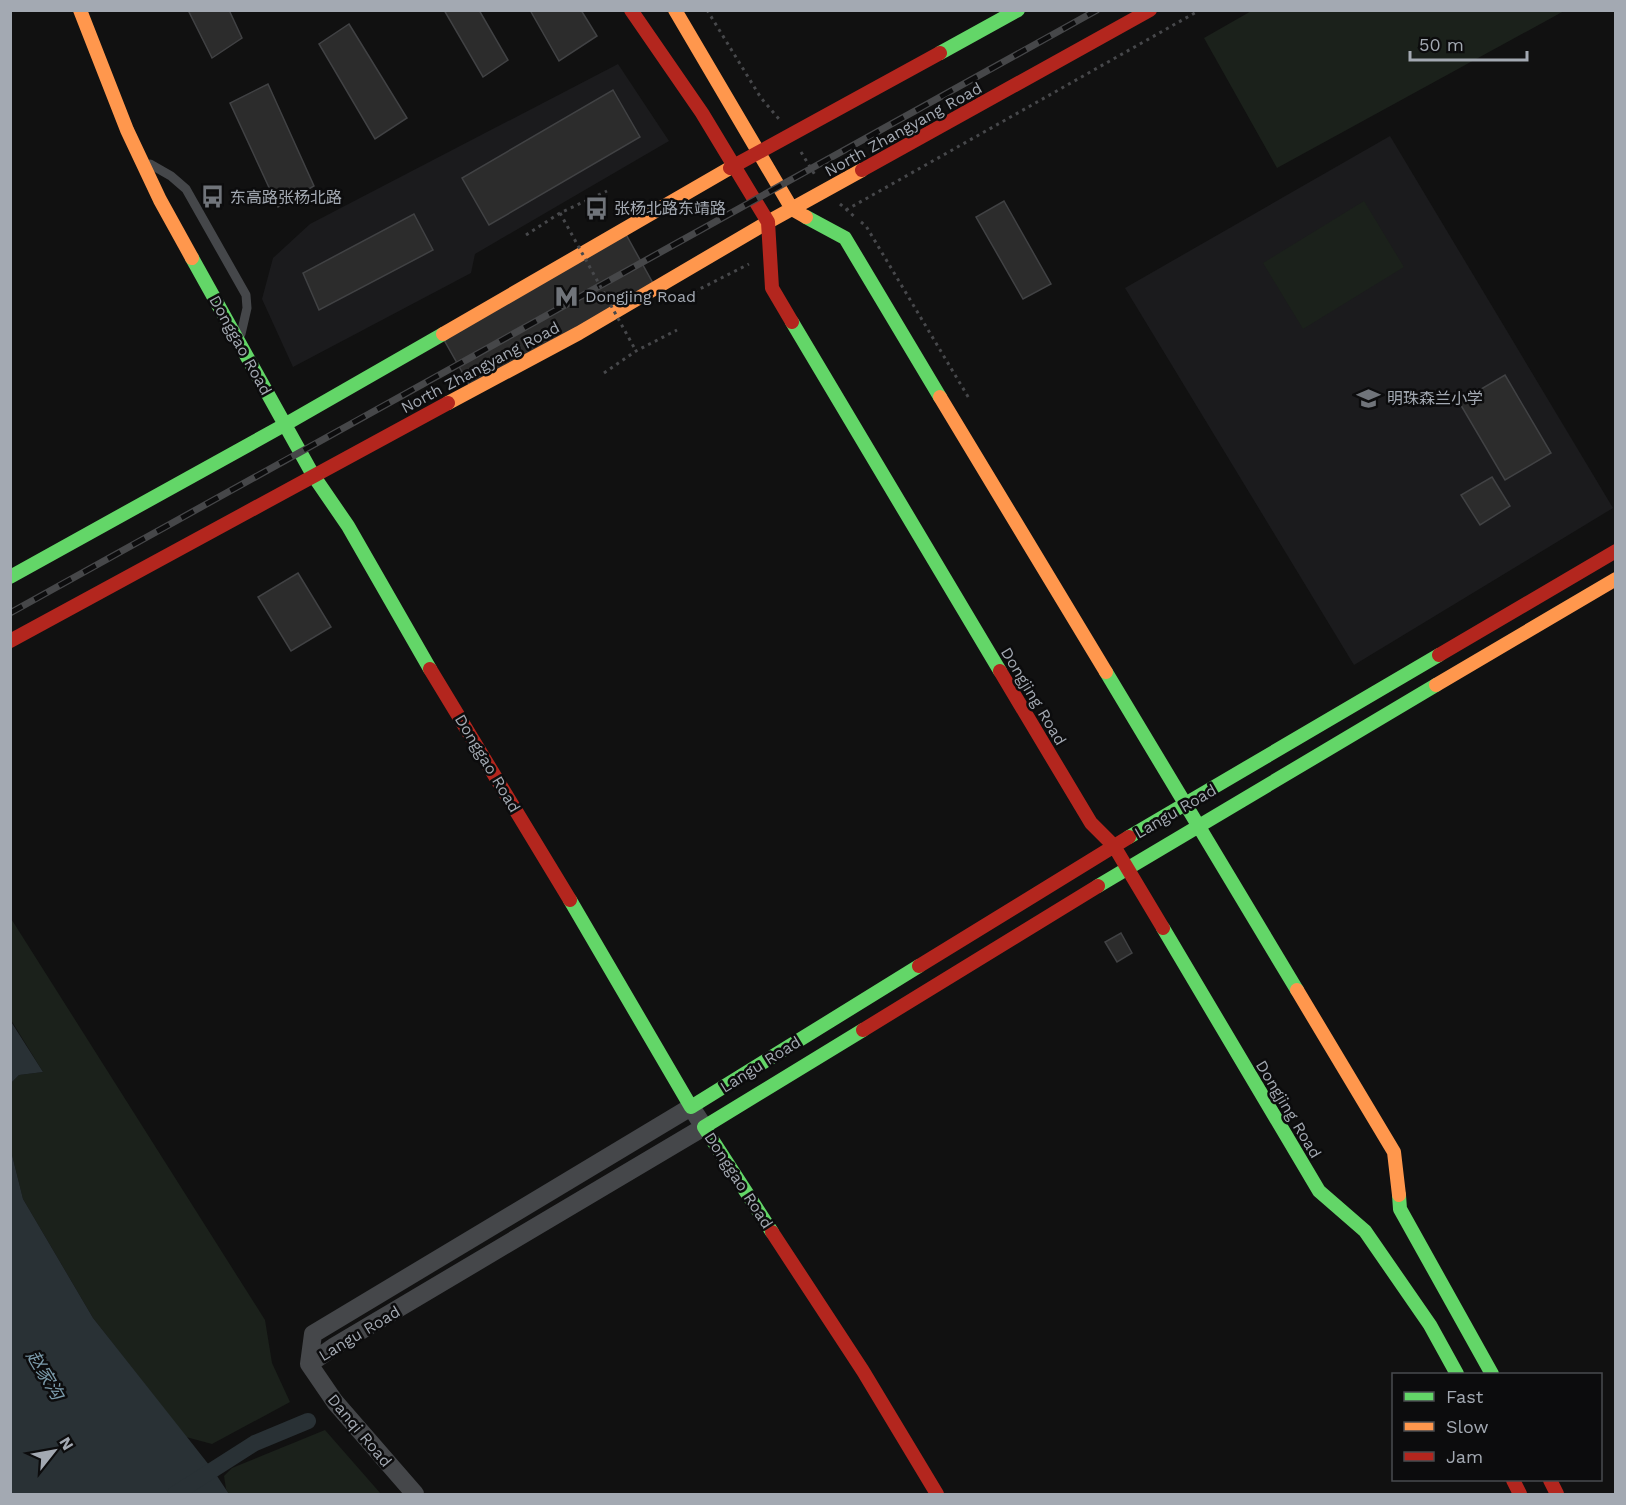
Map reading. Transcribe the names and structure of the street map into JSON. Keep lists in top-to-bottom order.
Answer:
{
  "streets": {
    "main road": [
      "North Zhangyang Road",
      "Donggao Road",
      "Dongjing Road",
      "Langu Road"
    ],
    "street": ["Danqi Road"]
  },
  "crossings": [
    ["North Zhangyang Road", "Donggao Road"],
    ["North Zhangyang Road", "Dongjing Road"],
    ["Donggao Road", "Langu Road"],
    ["Dongjing Road", "Langu Road"],
    ["Langu Road", "Danqi Road"]
  ],
  "water": ["赵家沟"],
  "places": {
    "bus stop": ["东高路张杨北路", "张杨北路东靖路"],
    "metro station": ["Dongjing Road"],
    "school or university": ["明珠森兰小学"]
  },
  "legend": ["Fast", "Slow", "Jam"],
  "scale_bar": "50 m",
  "north": "top right"
}
